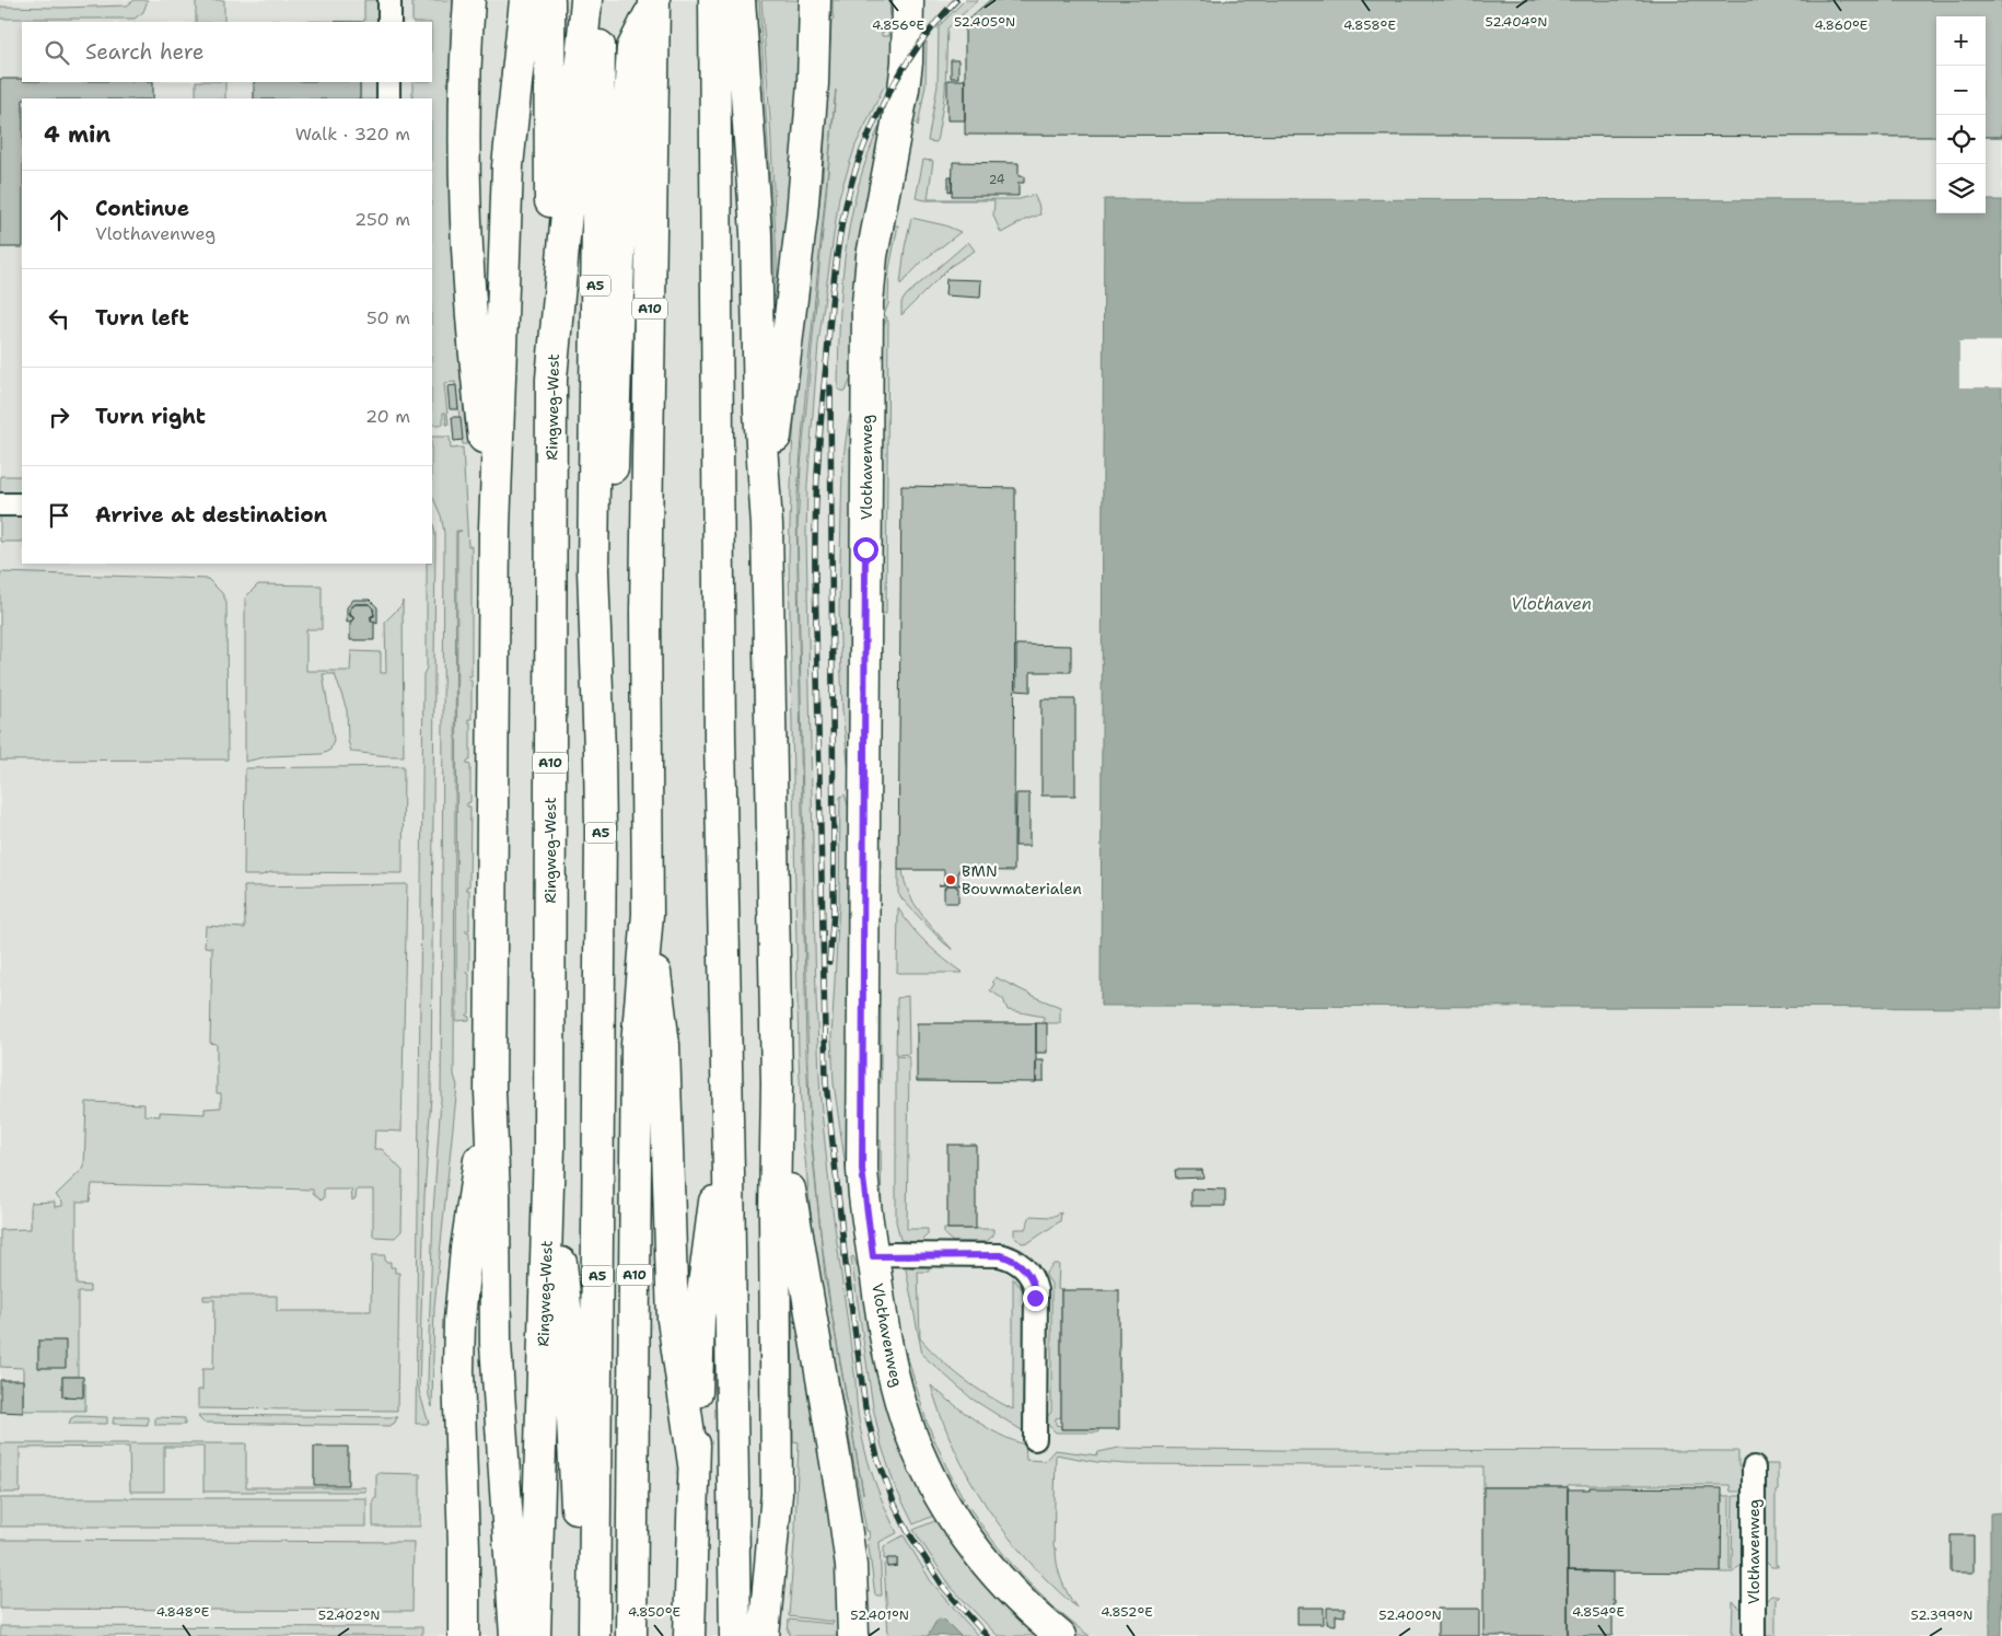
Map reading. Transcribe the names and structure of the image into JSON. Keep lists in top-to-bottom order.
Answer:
{
  "streets": {
    "main road": [
      "A5",
      "A10",
      "Ringweg-West",
      "Vlothavenweg"
    ]
  },
  "crossings": [
    ["A5", "A10"],
    ["A5", "Ringweg-West"],
    ["A10", "Ringweg-West"]
  ],
  "water": ["Vlothaven"],
  "places": ["BMN Bouwmaterialen"],
  "house_numbers": ["24"],
  "page": {
    "map_buttons": ["+", "−"],
    "search": "Search here",
    "heading": ["4 min", "Walk · 320 m"],
    "list": [
      ["Continue", "Vlothavenweg", "250 m"],
      ["Turn left", "50 m"],
      ["Turn right", "20 m"],
      "Arrive at destination"
    ]
  },
  "coordinates": [
    "52.405°N",
    "52.404°N",
    "4.860°E",
    "4.856°E",
    "4.858°E",
    "4.848°E",
    "4.850°E",
    "4.852°E",
    "4.854°E",
    "52.402°N",
    "52.401°N",
    "52.400°N",
    "52.399°N"
  ]
}
